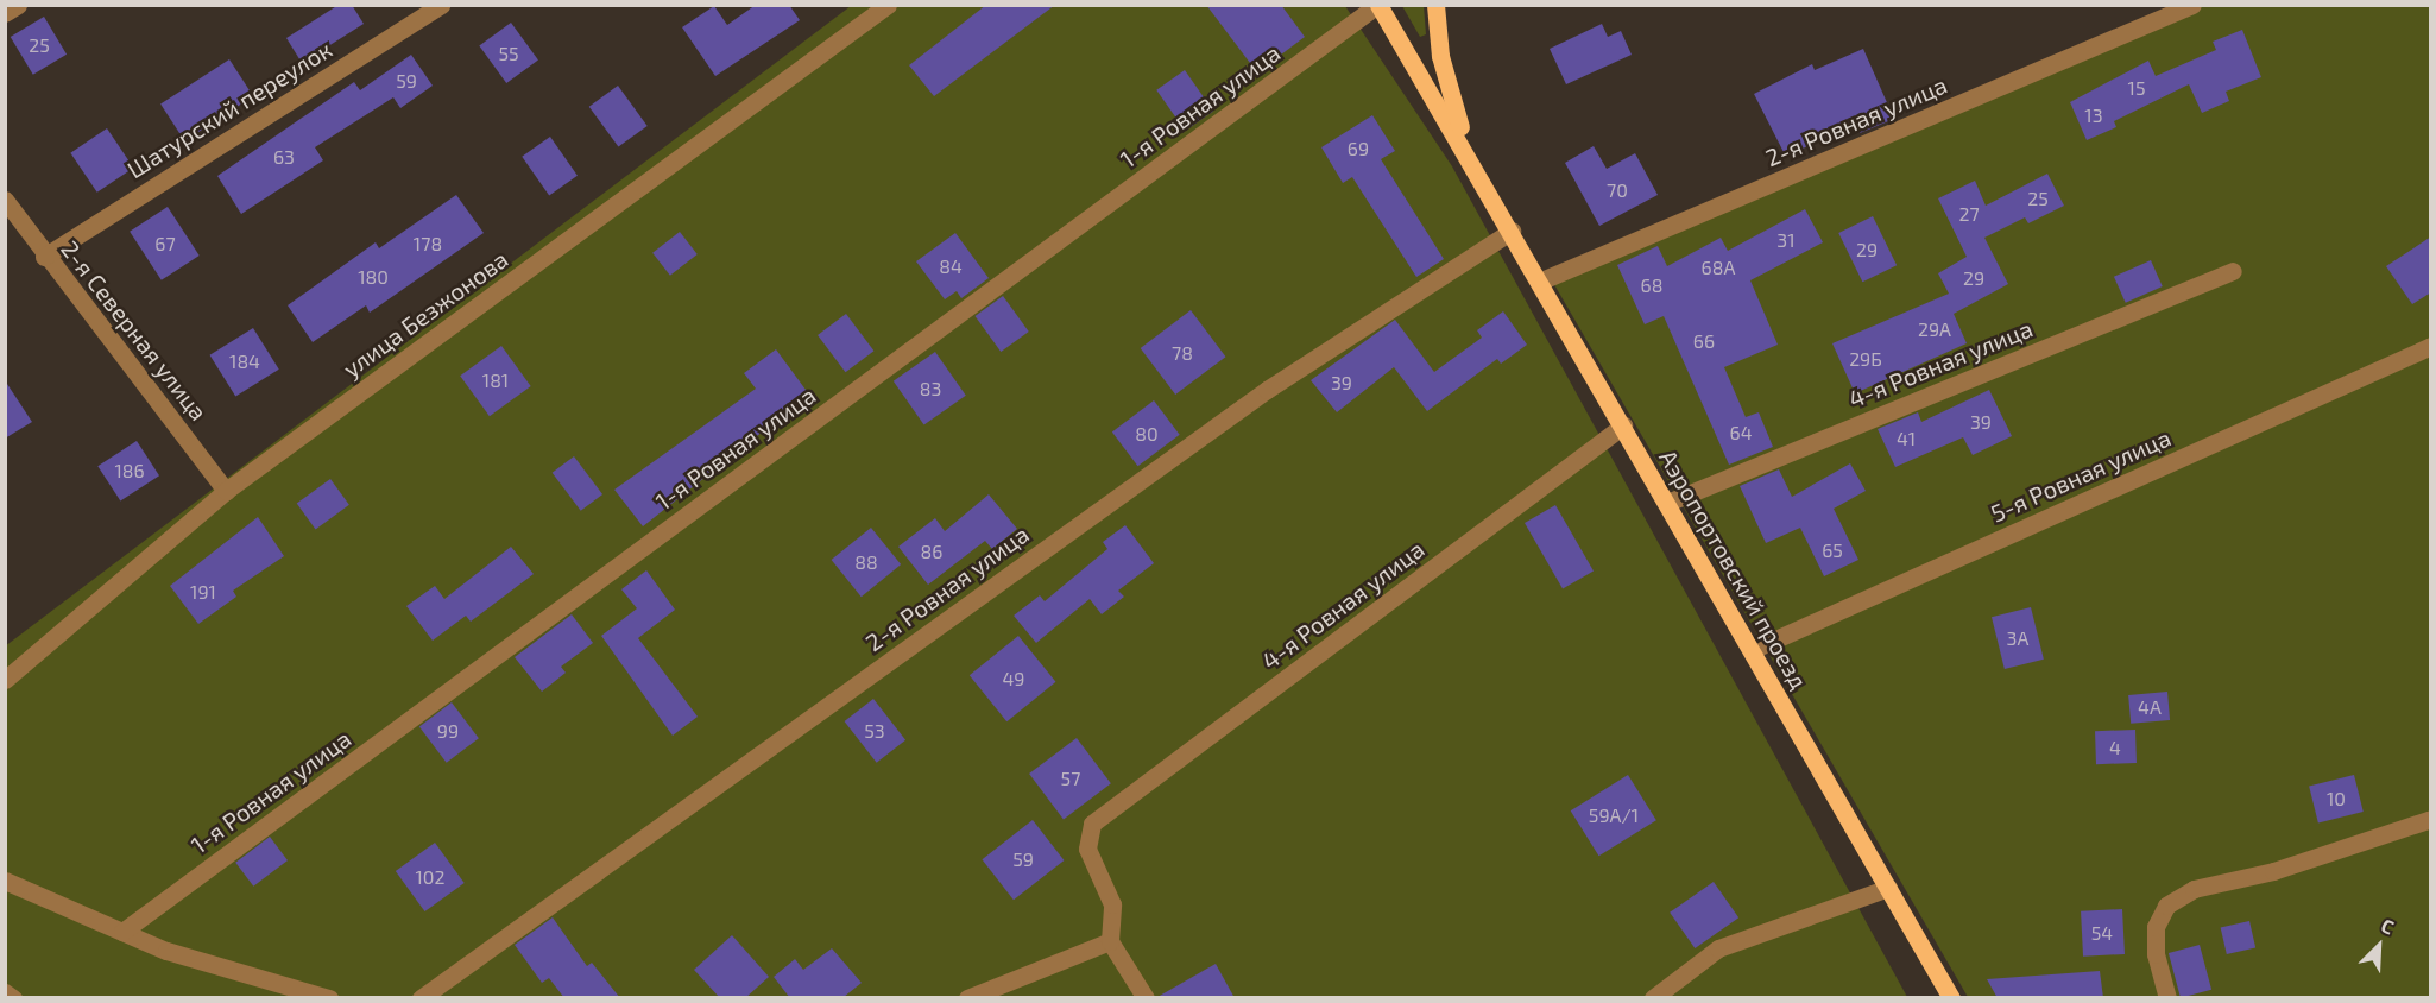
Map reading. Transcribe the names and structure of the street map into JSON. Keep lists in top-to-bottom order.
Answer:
{
  "streets": {
    "main road": ["Аэропортовский проезд"],
    "street": [
      "1-я Ровная улица",
      "Шатурский переулок",
      "2-я Ровная улица",
      "улица Безжонова",
      "2-я Северная улица",
      "4-я Ровная улица",
      "5-я Ровная улица"
    ]
  },
  "crossings": [
    ["Шатурский переулок", "2-я Северная улица"],
    ["2-я Ровная улица", "Аэропортовский проезд"],
    ["улица Безжонова", "2-я Северная улица"],
    ["4-я Ровная улица", "Аэропортовский проезд"],
    ["5-я Ровная улица", "Аэропортовский проезд"]
  ],
  "house_numbers": [
    "25",
    "55",
    "59",
    "15",
    "13",
    "69",
    "63",
    "70",
    "25",
    "27",
    "31",
    "67",
    "178",
    "29",
    "84",
    "68А",
    "180",
    "29",
    "68",
    "29А",
    "66",
    "78",
    "29Б",
    "184",
    "181",
    "39",
    "83",
    "39",
    "64",
    "80",
    "41",
    "186",
    "65",
    "86",
    "88",
    "191",
    "3А",
    "49",
    "4А",
    "99",
    "53",
    "4",
    "57",
    "10",
    "59А/1",
    "59",
    "102",
    "54"
  ],
  "north": "top right"
}
